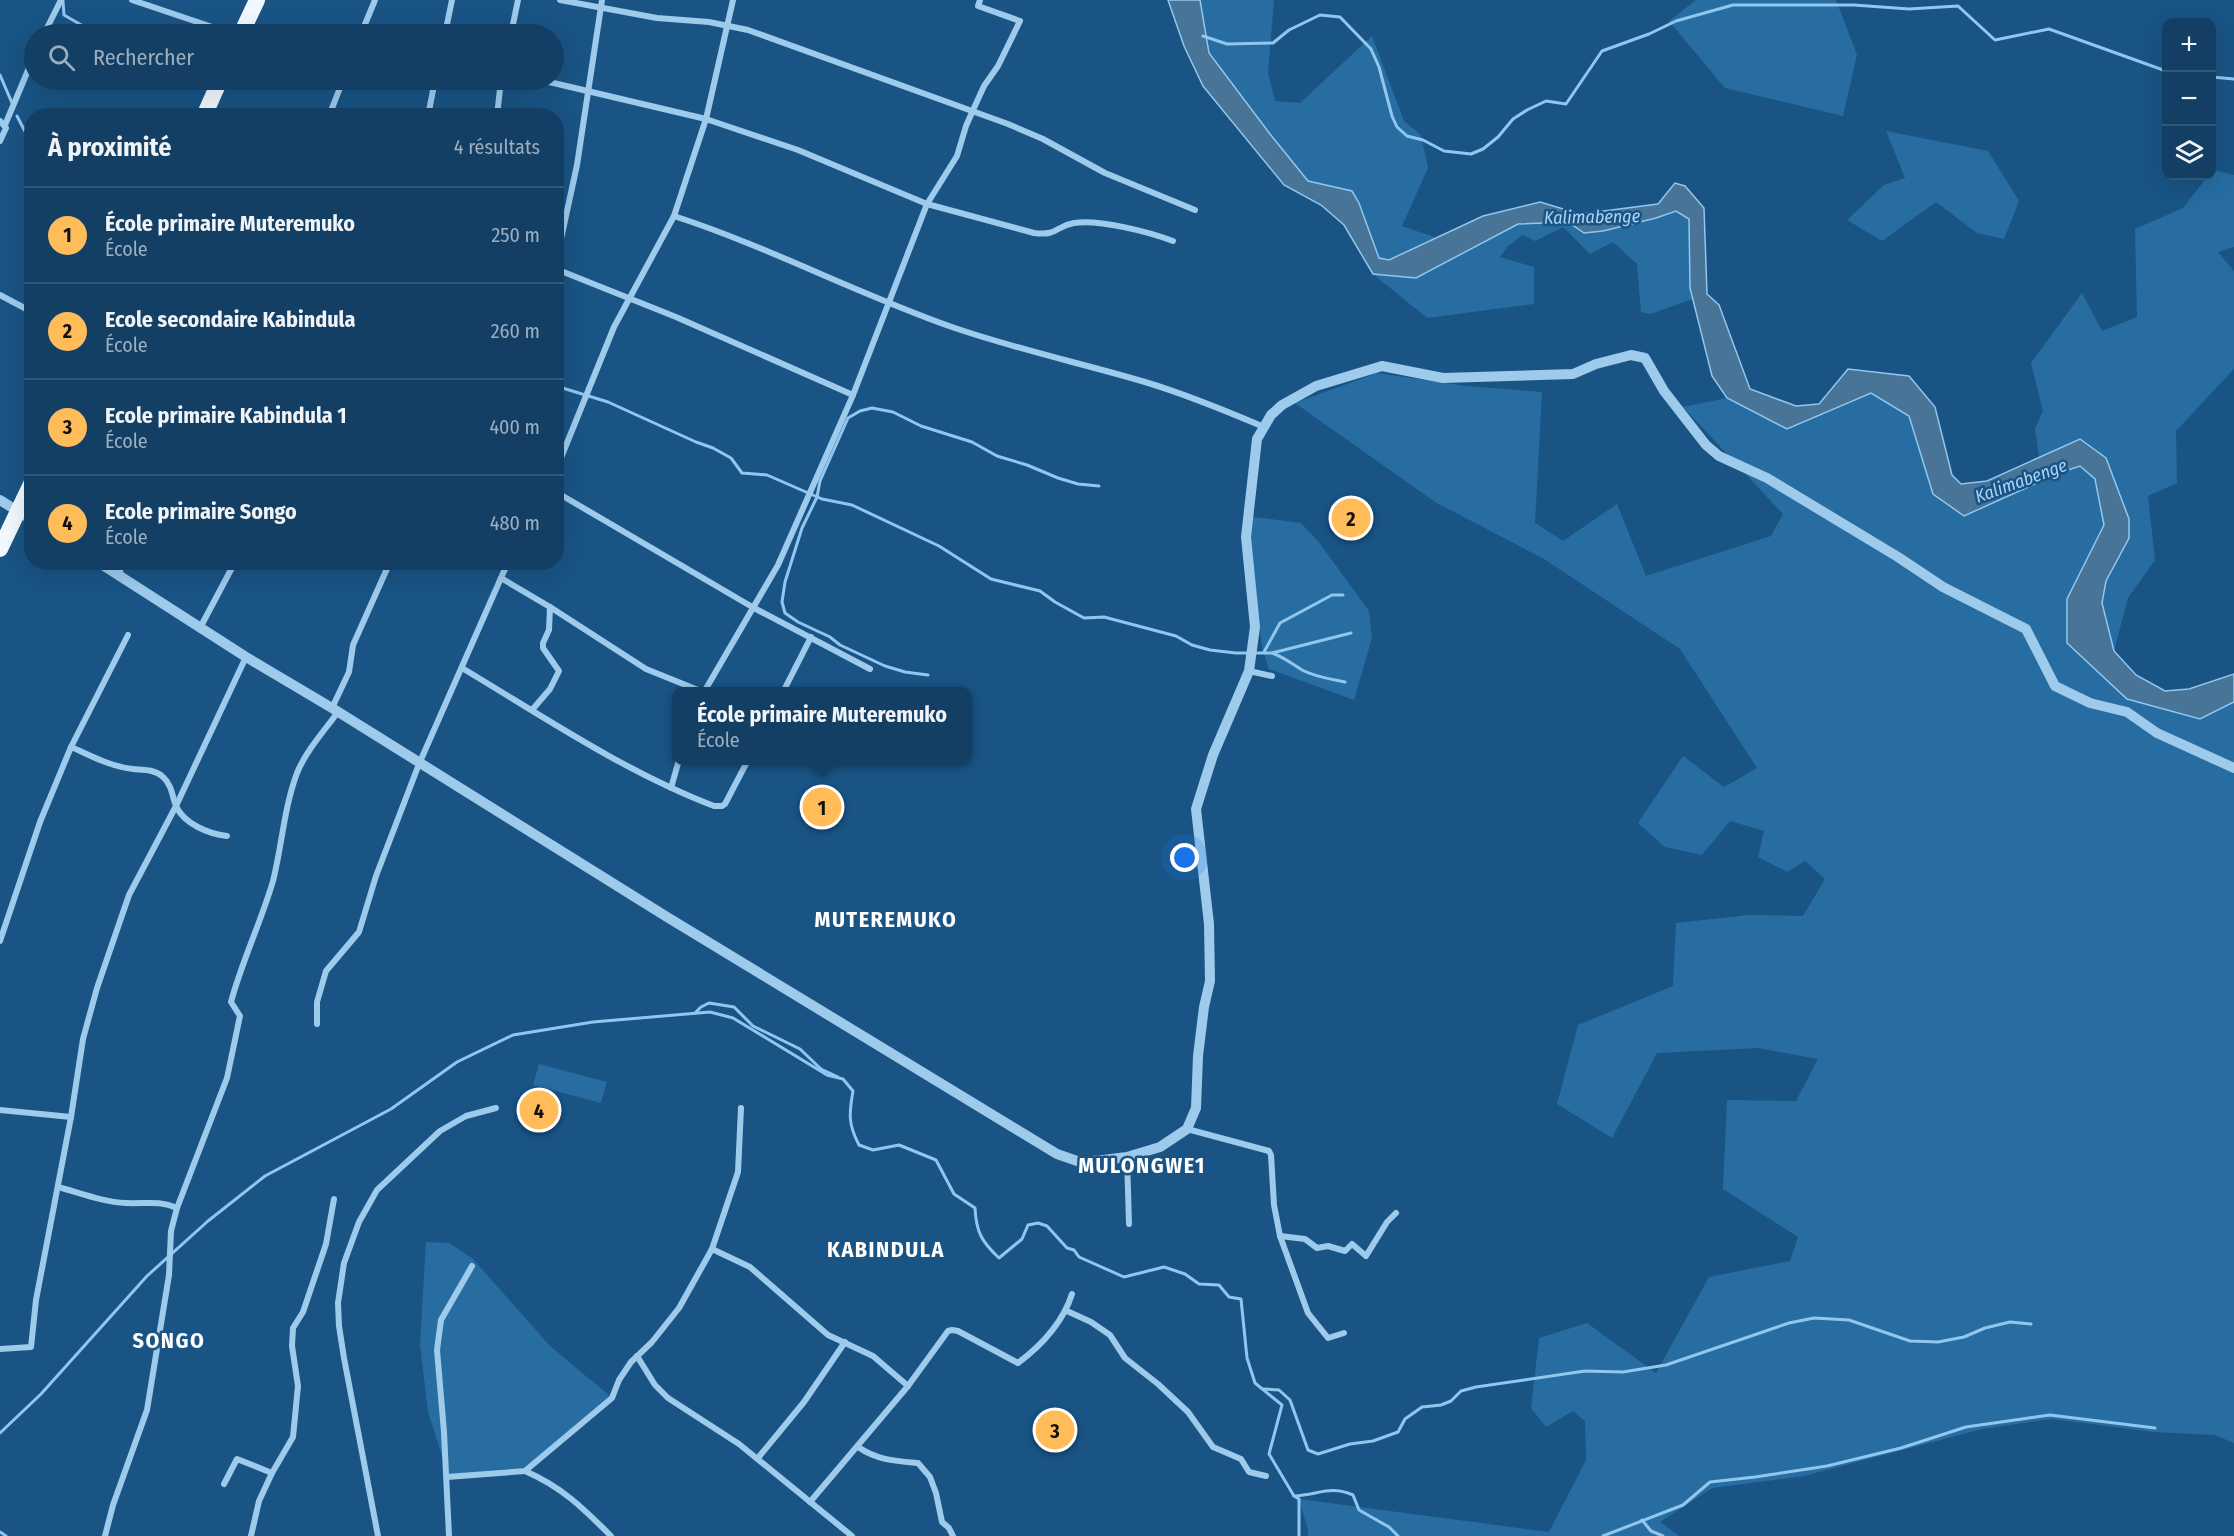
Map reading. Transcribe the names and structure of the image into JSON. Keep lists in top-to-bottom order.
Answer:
{
  "districts": [
    "MUTEREMUKO",
    "MULONGWE1",
    "KABINDULA",
    "SONGO"
  ],
  "water": ["Kalimabenge"],
  "page": {
    "map_buttons": ["+", "−"],
    "search": "Rechercher",
    "heading": ["À proximité", "4 résultats"],
    "list": [
      {
        "mark": "1",
        "name": "École primaire Muteremuko",
        "note": "École",
        "value": "250 m"
      },
      {
        "mark": "2",
        "name": "Ecole secondaire Kabindula",
        "note": "École",
        "value": "260 m"
      },
      {
        "mark": "3",
        "name": "Ecole primaire Kabindula 1",
        "note": "École",
        "value": "400 m"
      },
      {
        "mark": "4",
        "name": "Ecole primaire Songo",
        "note": "École",
        "value": "480 m"
      }
    ],
    "pins": [
      "2",
      "1",
      "4",
      "3"
    ],
    "popup": ["École primaire Muteremuko", "École"]
  }
}
